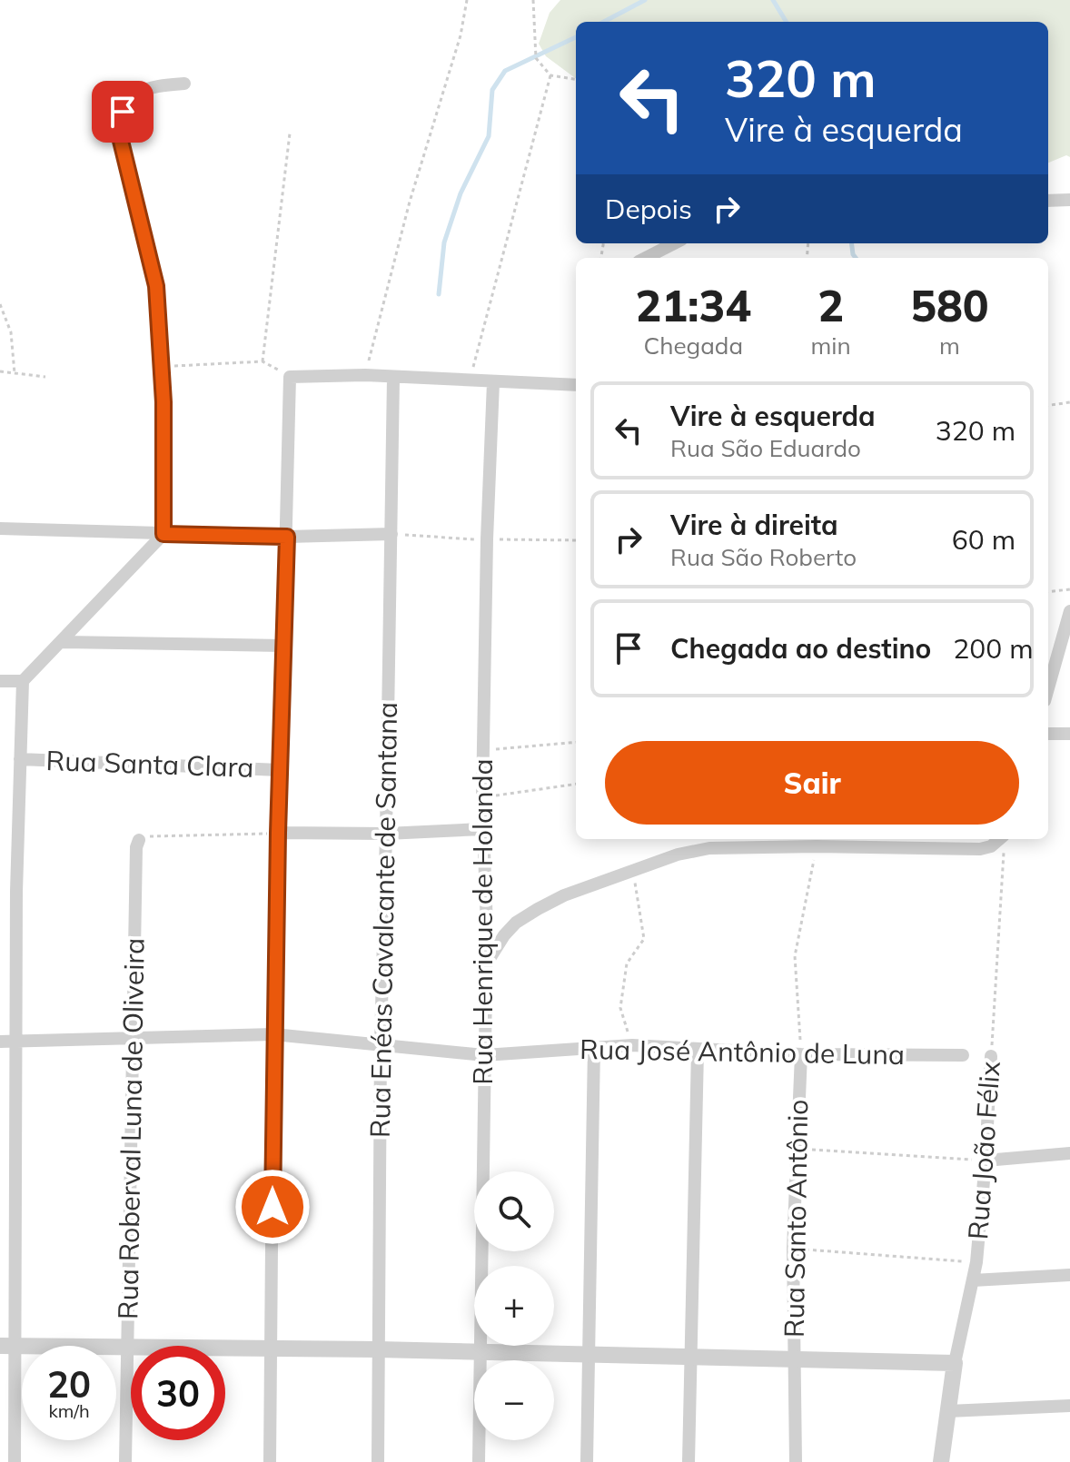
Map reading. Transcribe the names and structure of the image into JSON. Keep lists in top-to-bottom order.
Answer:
{
  "streets": {
    "street": [
      "Rua Santa Clara",
      "Rua Enéas Cavalcante de Santana",
      "Rua Henrique de Holanda",
      "Rua José Antônio de Luna",
      "Rua Roberval Luna de Oliveira",
      "Rua João Félix",
      "Rua Santo Antônio"
    ]
  },
  "crossings": [
    ["Rua Enéas Cavalcante de Santana", "Rua José Antônio de Luna"],
    ["Rua Henrique de Holanda", "Rua José Antônio de Luna"],
    ["Rua José Antônio de Luna", "Rua Roberval Luna de Oliveira"],
    ["Rua José Antônio de Luna", "Rua Santo Antônio"]
  ],
  "page": {
    "turn": ["320 m", "Vire à esquerda"],
    "then": "Depois",
    "eta": [
      "21:34",
      "Chegada",
      "2",
      "min",
      "580",
      "m"
    ],
    "list": [
      {
        "name": "Vire à esquerda",
        "note": "Rua São Eduardo",
        "value": "320 m"
      },
      {
        "name": "Vire à direita",
        "note": "Rua São Roberto",
        "value": "60 m"
      },
      {
        "name": "Chegada ao destino",
        "value": "200 m"
      }
    ],
    "buttons": "Sair",
    "map_buttons": ["+", "−"],
    "speed": "20 km/h",
    "limit": "30"
  }
}
